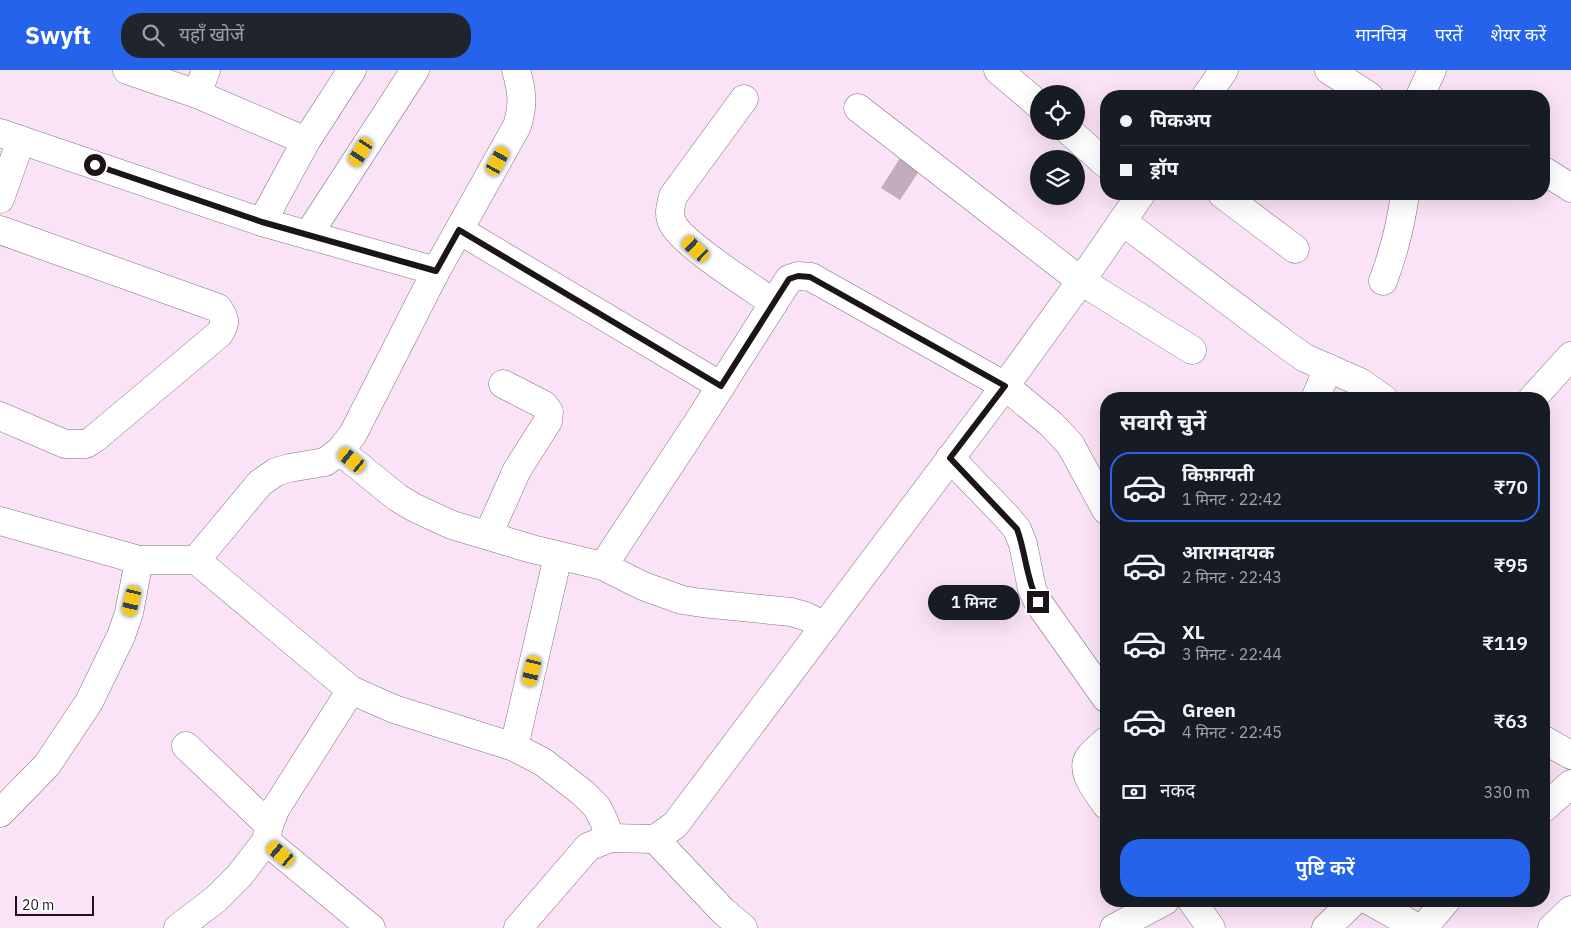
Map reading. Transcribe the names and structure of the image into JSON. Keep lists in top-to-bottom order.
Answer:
{
  "scale_bar": "20 m",
  "page": {
    "header": "Swyft",
    "search": "यहाँ खोजें",
    "nav": ["मानचित्र", "परतें", "शेयर करें"],
    "banner": ["पिकअप", "ड्रॉप"],
    "heading": "सवारी चुनें",
    "list": [
      {
        "name": "किफ़ायती",
        "note": "1 मिनट · 22:42",
        "value": "₹70"
      },
      {
        "name": "आरामदायक",
        "note": "2 मिनट · 22:43",
        "value": "₹95"
      },
      {
        "name": "XL",
        "note": "3 मिनट · 22:44",
        "value": "₹119"
      },
      {
        "name": "Green",
        "note": "4 मिनट · 22:45",
        "value": "₹63"
      }
    ],
    "bubble": "1 मिनट",
    "pay": ["नकद", "330 m"],
    "buttons": "पुष्टि करें",
    "scale": "20 m"
  }
}
